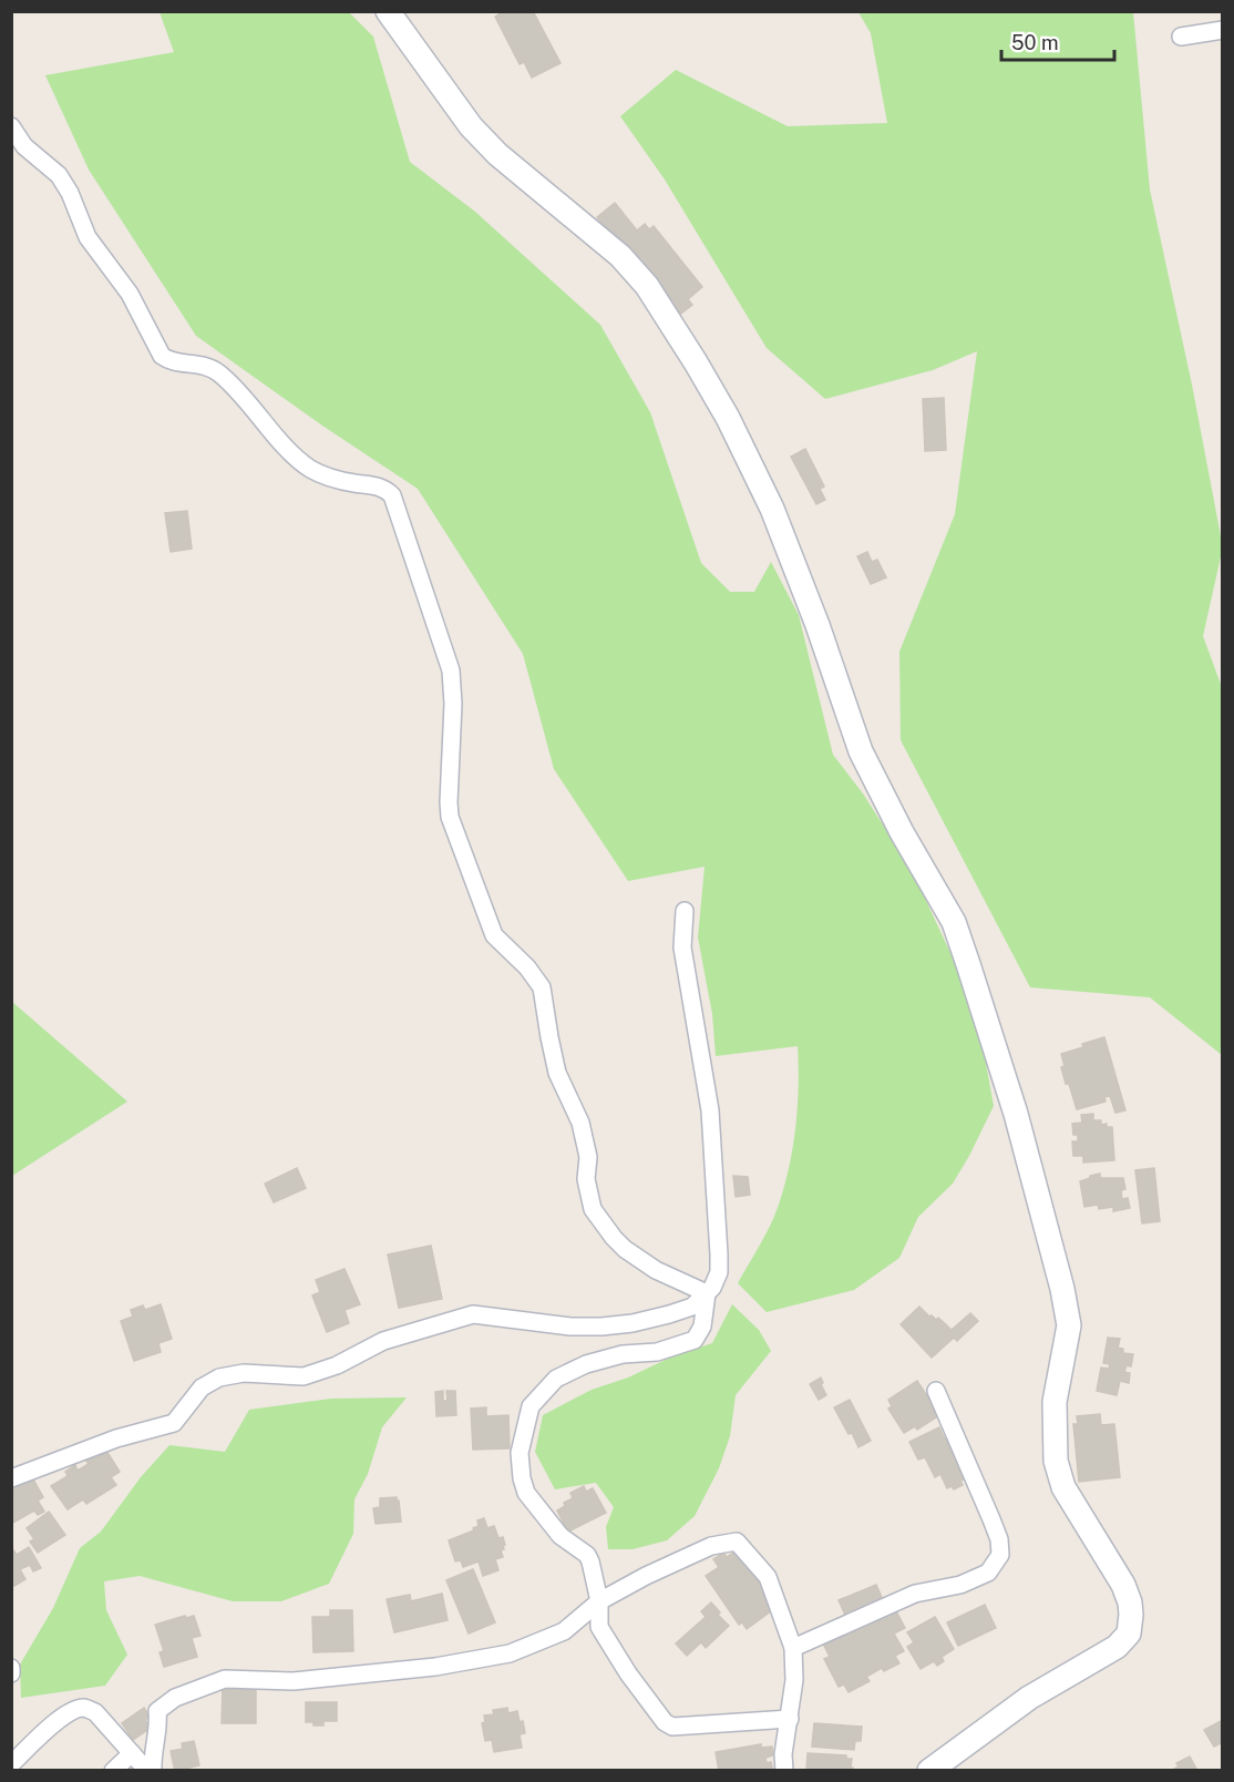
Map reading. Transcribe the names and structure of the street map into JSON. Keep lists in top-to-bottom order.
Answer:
{
  "scale_bar": "50 m"
}
